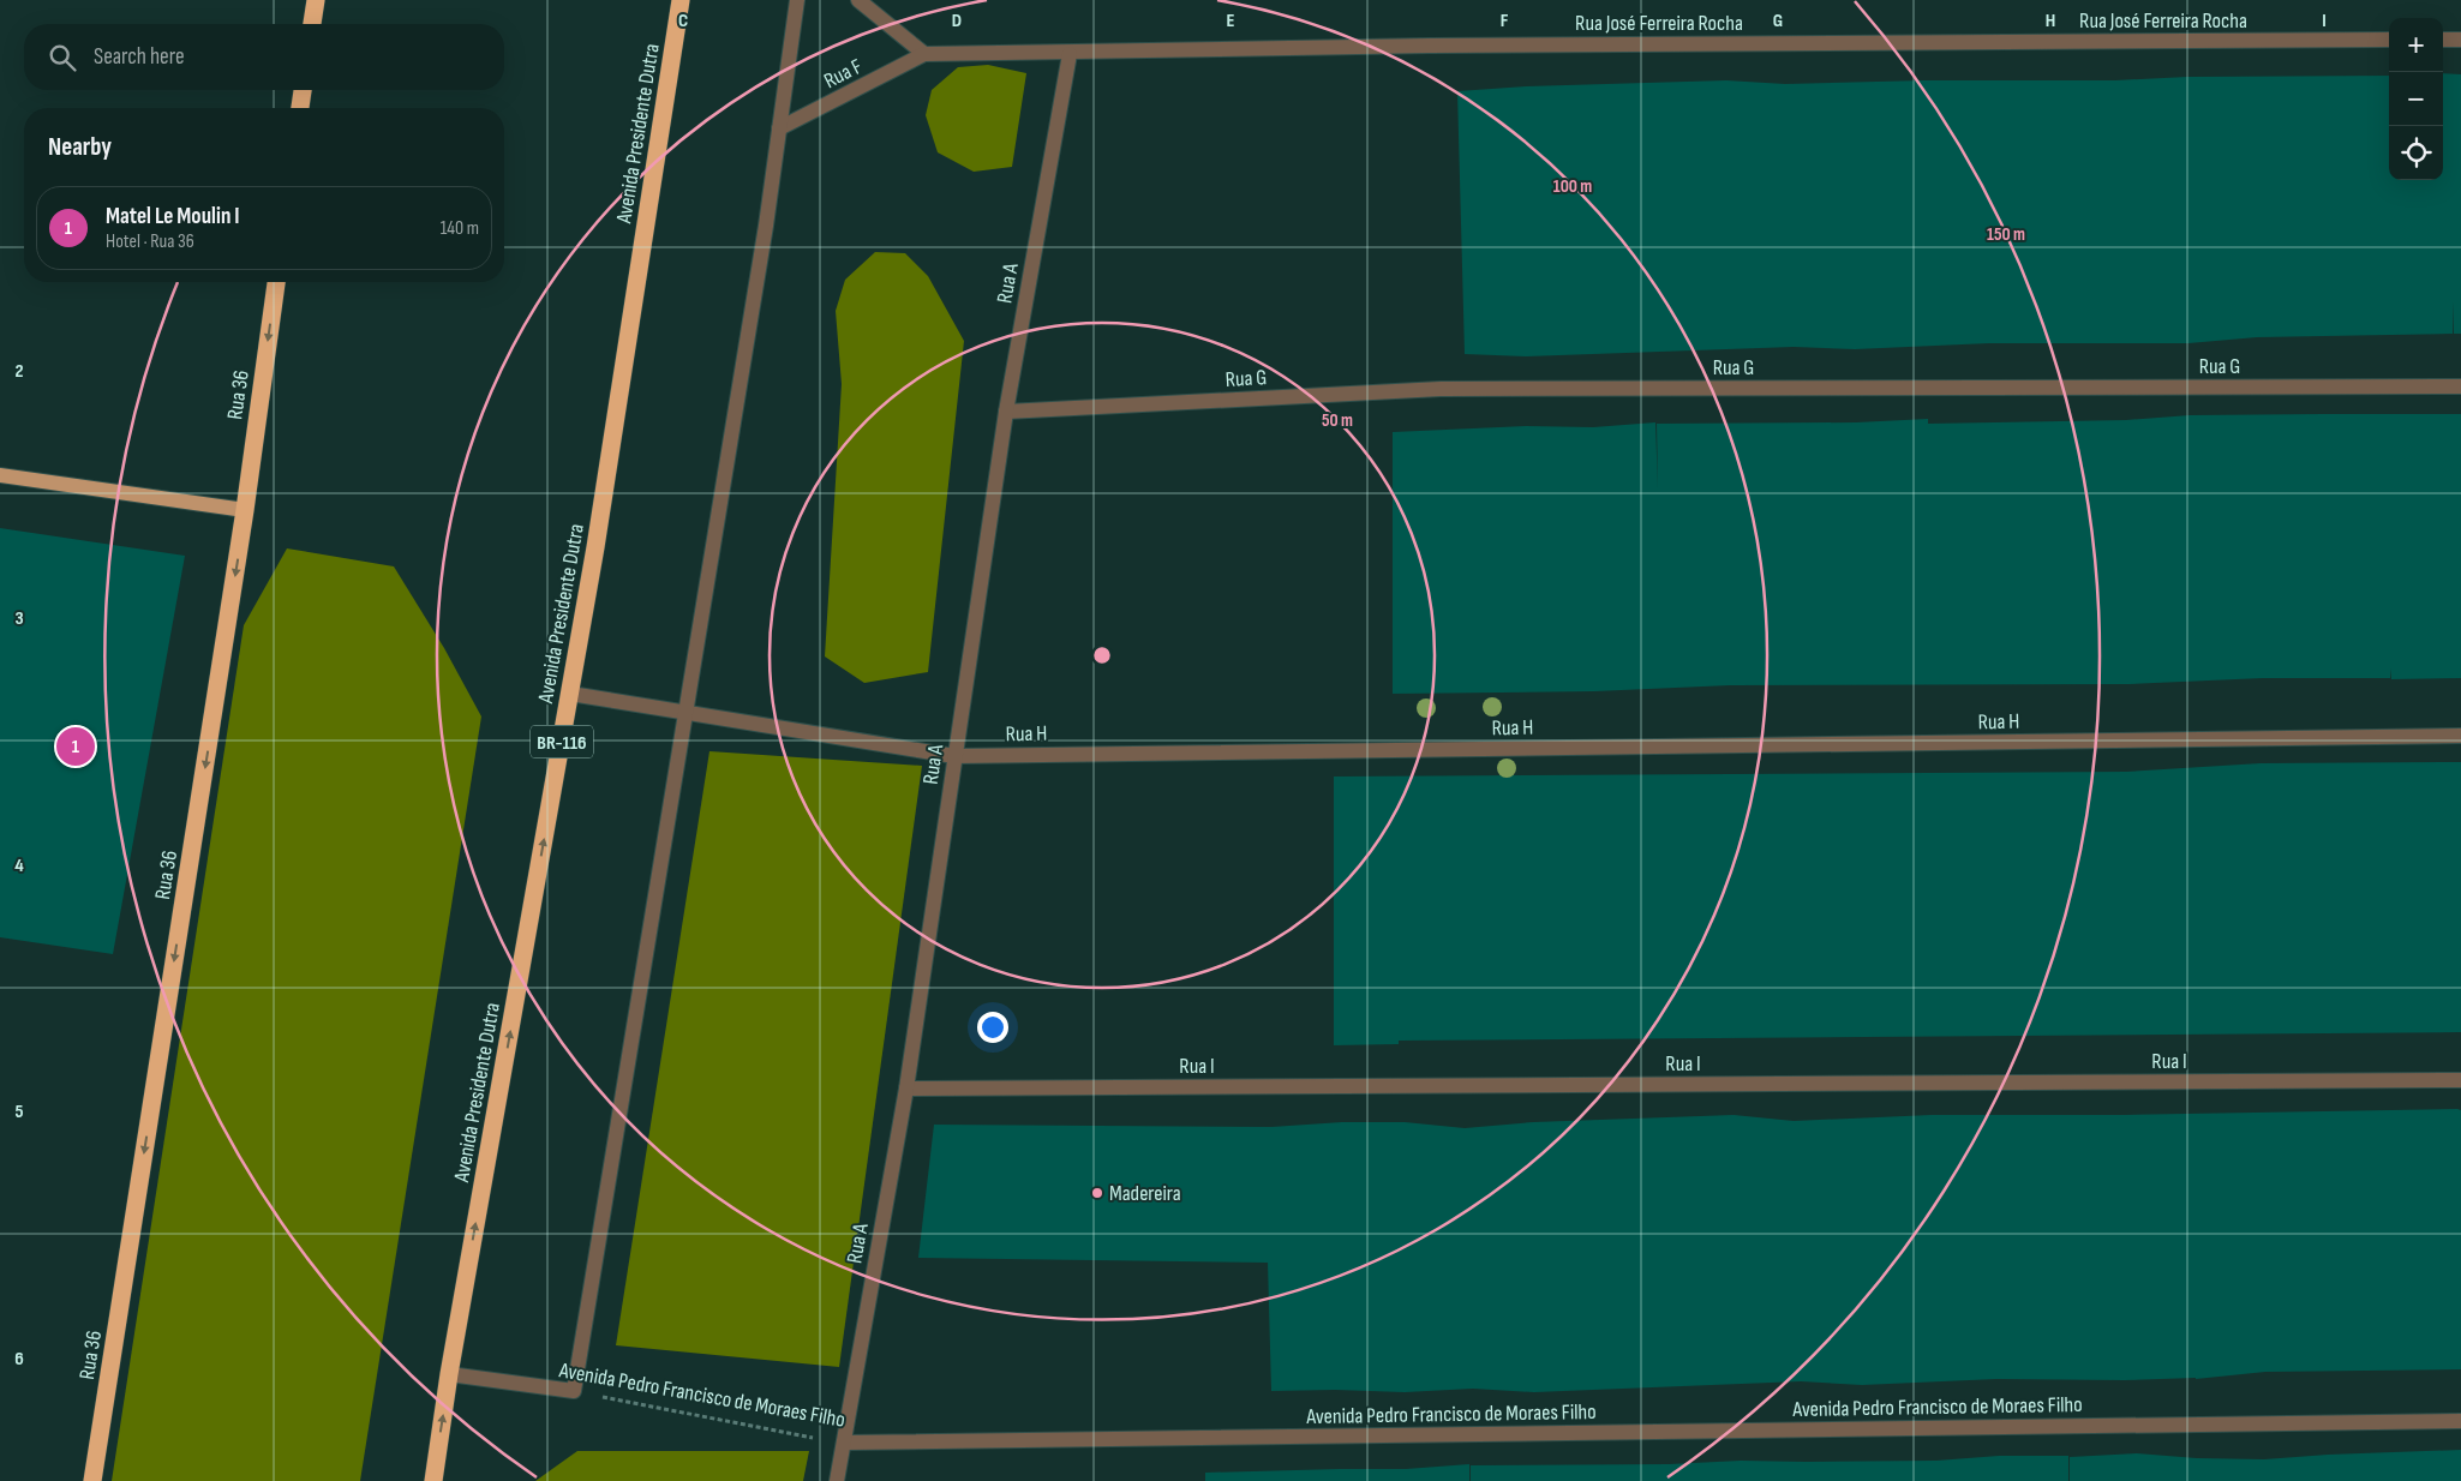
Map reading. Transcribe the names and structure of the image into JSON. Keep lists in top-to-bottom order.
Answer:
{
  "streets": {
    "highway": ["Avenida Presidente Dutra", "Rua 36", "BR-116"],
    "street": [
      "Rua José Ferreira Rocha",
      "Rua F",
      "Rua A",
      "Rua G",
      "Rua H",
      "Rua I",
      "Avenida Pedro Francisco de Moraes Filho"
    ]
  },
  "crossings": [
    ["Rua José Ferreira Rocha", "Rua F"],
    ["Rua José Ferreira Rocha", "Rua A"],
    ["Rua F", "Rua A"],
    ["Avenida Presidente Dutra", "Rua H"],
    ["Avenida Presidente Dutra", "Avenida Pedro Francisco de Moraes Filho"],
    ["Rua A", "Rua G"],
    ["Rua A", "Rua H"],
    ["Rua A", "Rua I"],
    ["Rua A", "Avenida Pedro Francisco de Moraes Filho"]
  ],
  "one_way": ["Avenida Presidente Dutra", "Rua 36"],
  "places": ["Madereira"],
  "page": {
    "map_buttons": ["+", "−"],
    "search": "Search here",
    "heading": "Nearby",
    "list": [
      {
        "mark": "1",
        "name": "Matel Le Moulin I",
        "note": "Hotel · Rua 36",
        "value": "140 m"
      }
    ],
    "pins": "1"
  },
  "grid": {
    "columns": [
      "C",
      "D",
      "E",
      "F",
      "G",
      "H",
      "I"
    ],
    "rows": [
      "2",
      "3",
      "4",
      "5",
      "6"
    ]
  },
  "rings": ["100 m", "150 m", "50 m"]
}
